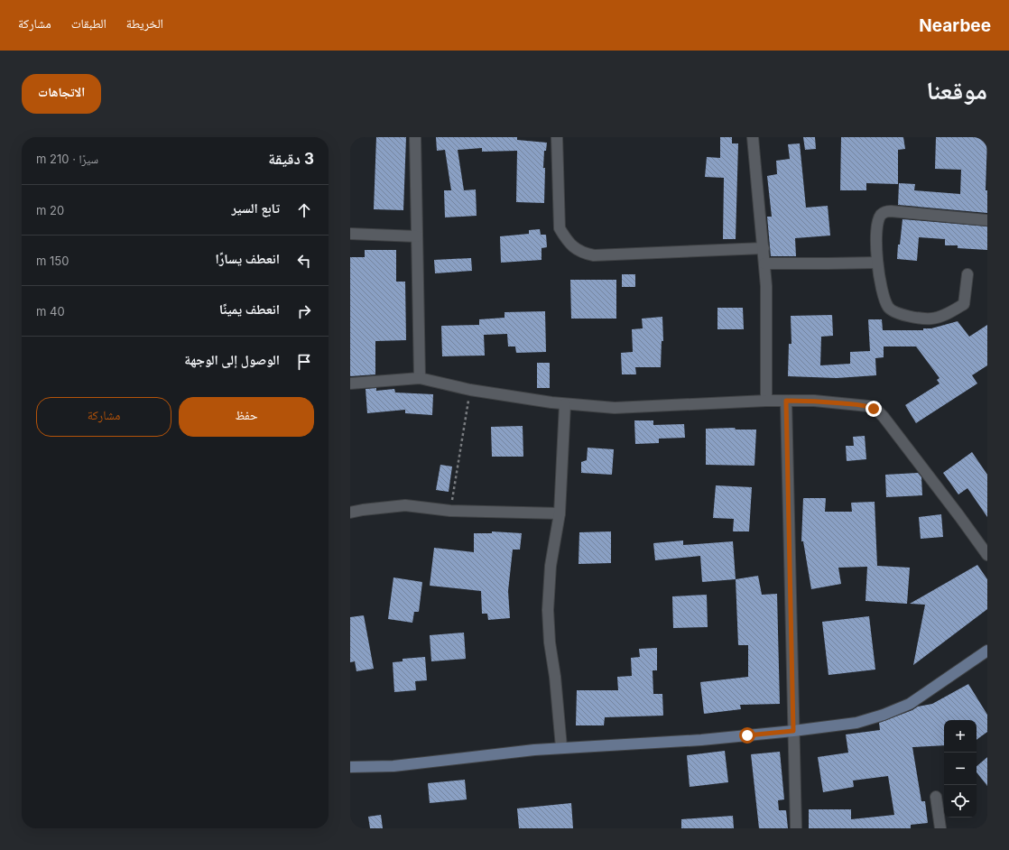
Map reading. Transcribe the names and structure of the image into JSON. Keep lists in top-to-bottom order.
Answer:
{
  "page": {
    "header": "Nearbee",
    "nav": ["الخريطة", "الطبقات", "مشاركة"],
    "title": "موقعنا",
    "buttons": [
      "الاتجاهات",
      ["حفظ", "مشاركة"]
    ],
    "heading": ["3 دقيقة", "سيرًا · 210 m"],
    "list": [
      ["تابع السير", "20 m"],
      ["انعطف يسارًا", "150 m"],
      ["انعطف يمينًا", "40 m"],
      "الوصول إلى الوجهة"
    ],
    "map_buttons": ["+", "−"]
  }
}
